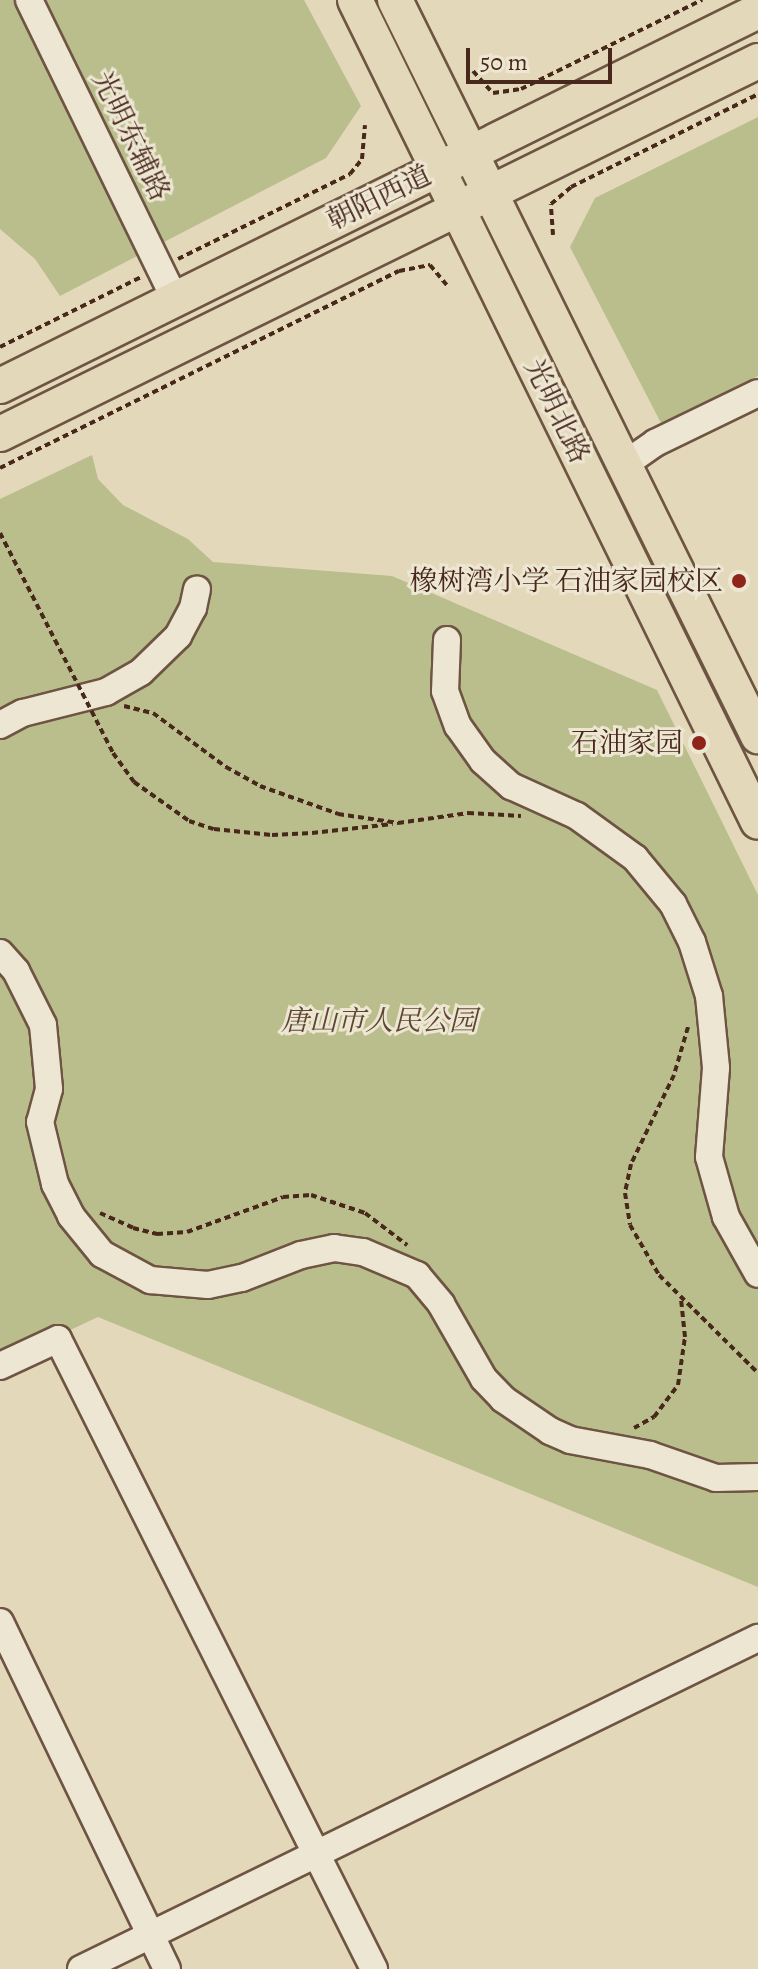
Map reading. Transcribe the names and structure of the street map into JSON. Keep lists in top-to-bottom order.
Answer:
{
  "streets": {
    "main road": ["朝阳西道", "光明北路"],
    "street": ["光明东辅路"]
  },
  "crossings": [
    ["光明东辅路", "朝阳西道"],
    ["朝阳西道", "光明北路"]
  ],
  "parks": ["唐山市人民公园"],
  "places": ["橡树湾小学 石油家园校区", "石油家园"],
  "scale_bar": "50 m"
}
